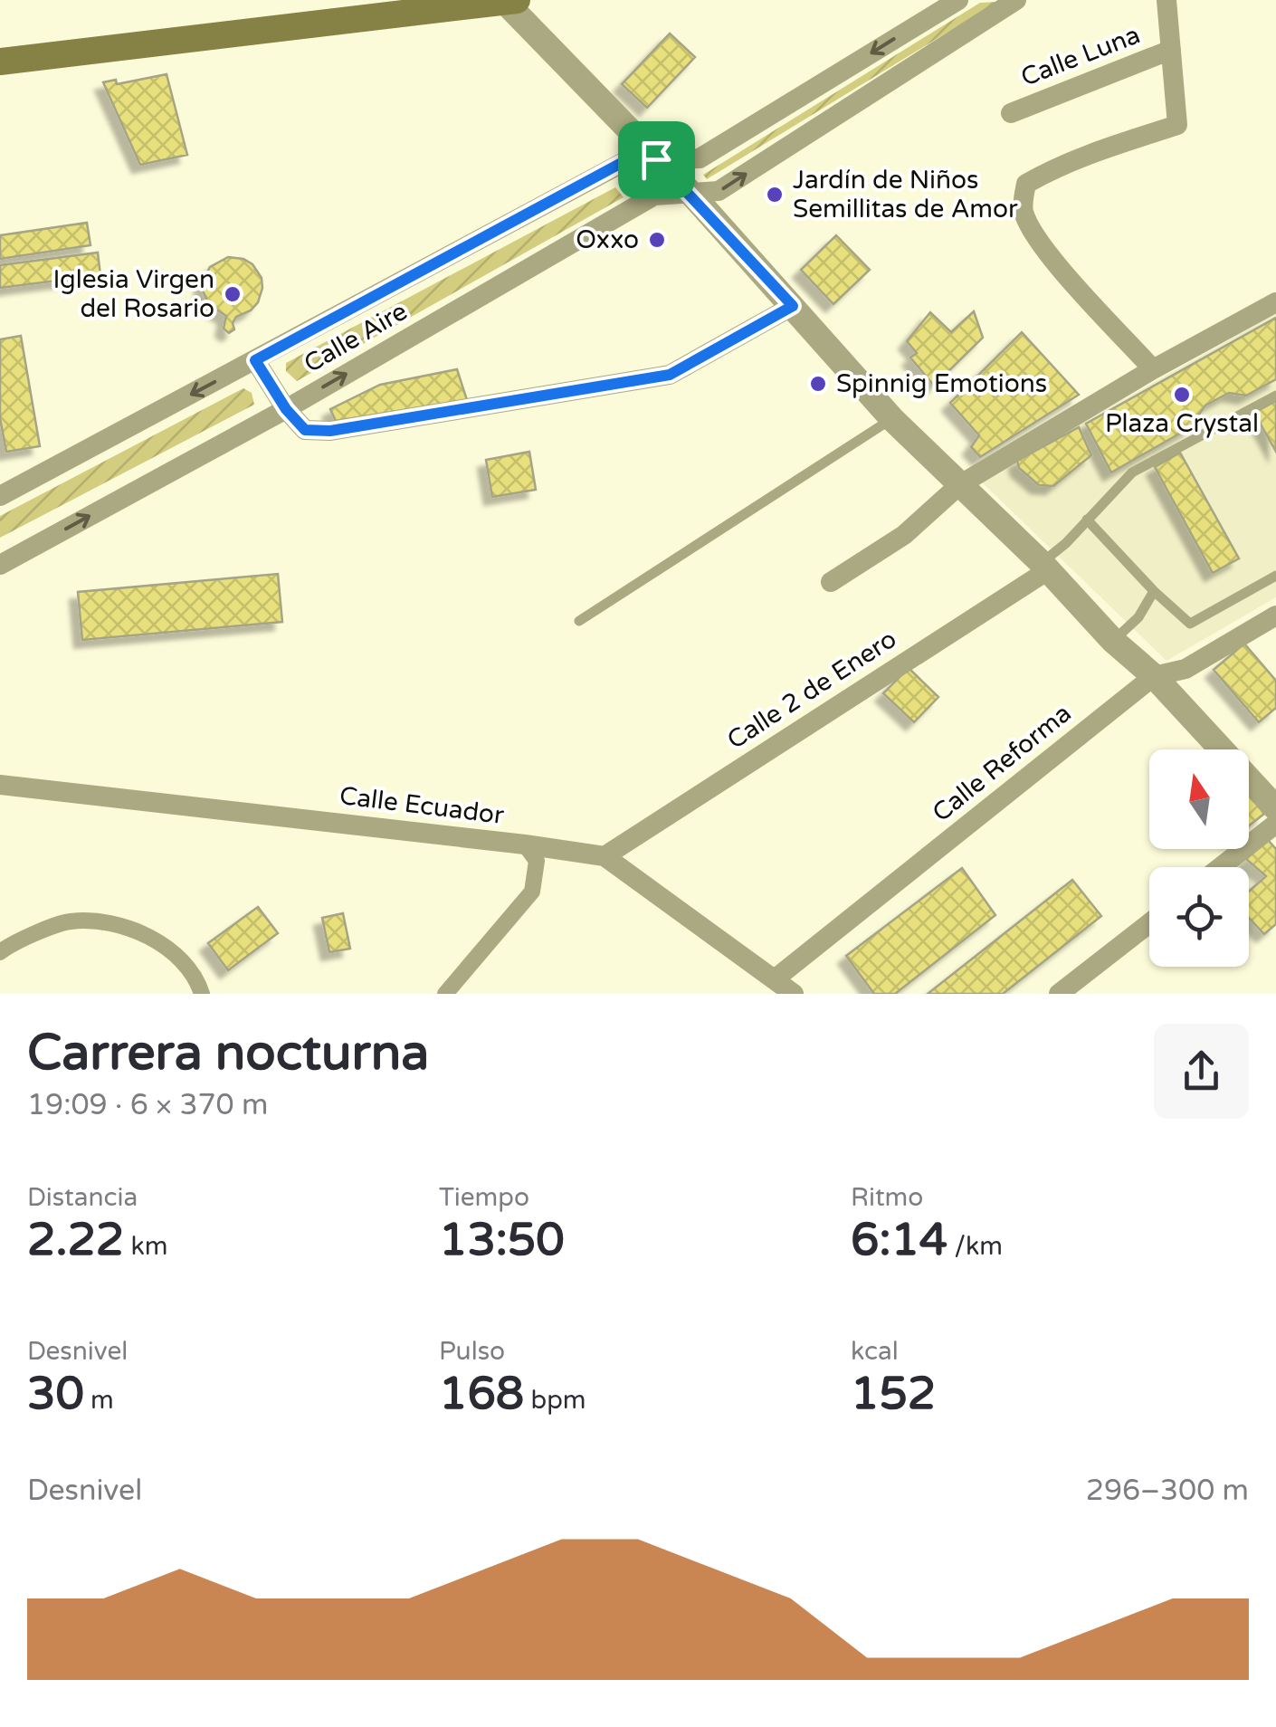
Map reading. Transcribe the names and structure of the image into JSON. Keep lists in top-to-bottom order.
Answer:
{
  "streets": {
    "street": [
      "Calle Luna",
      "Calle Aire",
      "Calle 2 de Enero",
      "Calle Reforma",
      "Calle Ecuador"
    ]
  },
  "crossings": [
    ["Calle 2 de Enero", "Calle Ecuador"],
    ["Calle Reforma", "Calle Ecuador"]
  ],
  "places": [
    "Jardín de Niños Semillitas de Amor",
    "Oxxo",
    "Iglesia Virgen del Rosario",
    "Spinnig Emotions",
    "Plaza Crystal"
  ],
  "north": "top",
  "page": {
    "heading": ["Carrera nocturna", "19:09 · 6 × 370 m"],
    "stats": [
      ["Distancia", "2.22 km"],
      ["Tiempo", "13:50"],
      ["Ritmo", "6:14 /km"],
      ["Desnivel", "30 m"],
      ["Pulso", "168 bpm"],
      ["kcal", "152"]
    ],
    "chart": ["Desnivel", "296–300 m"]
  }
}
